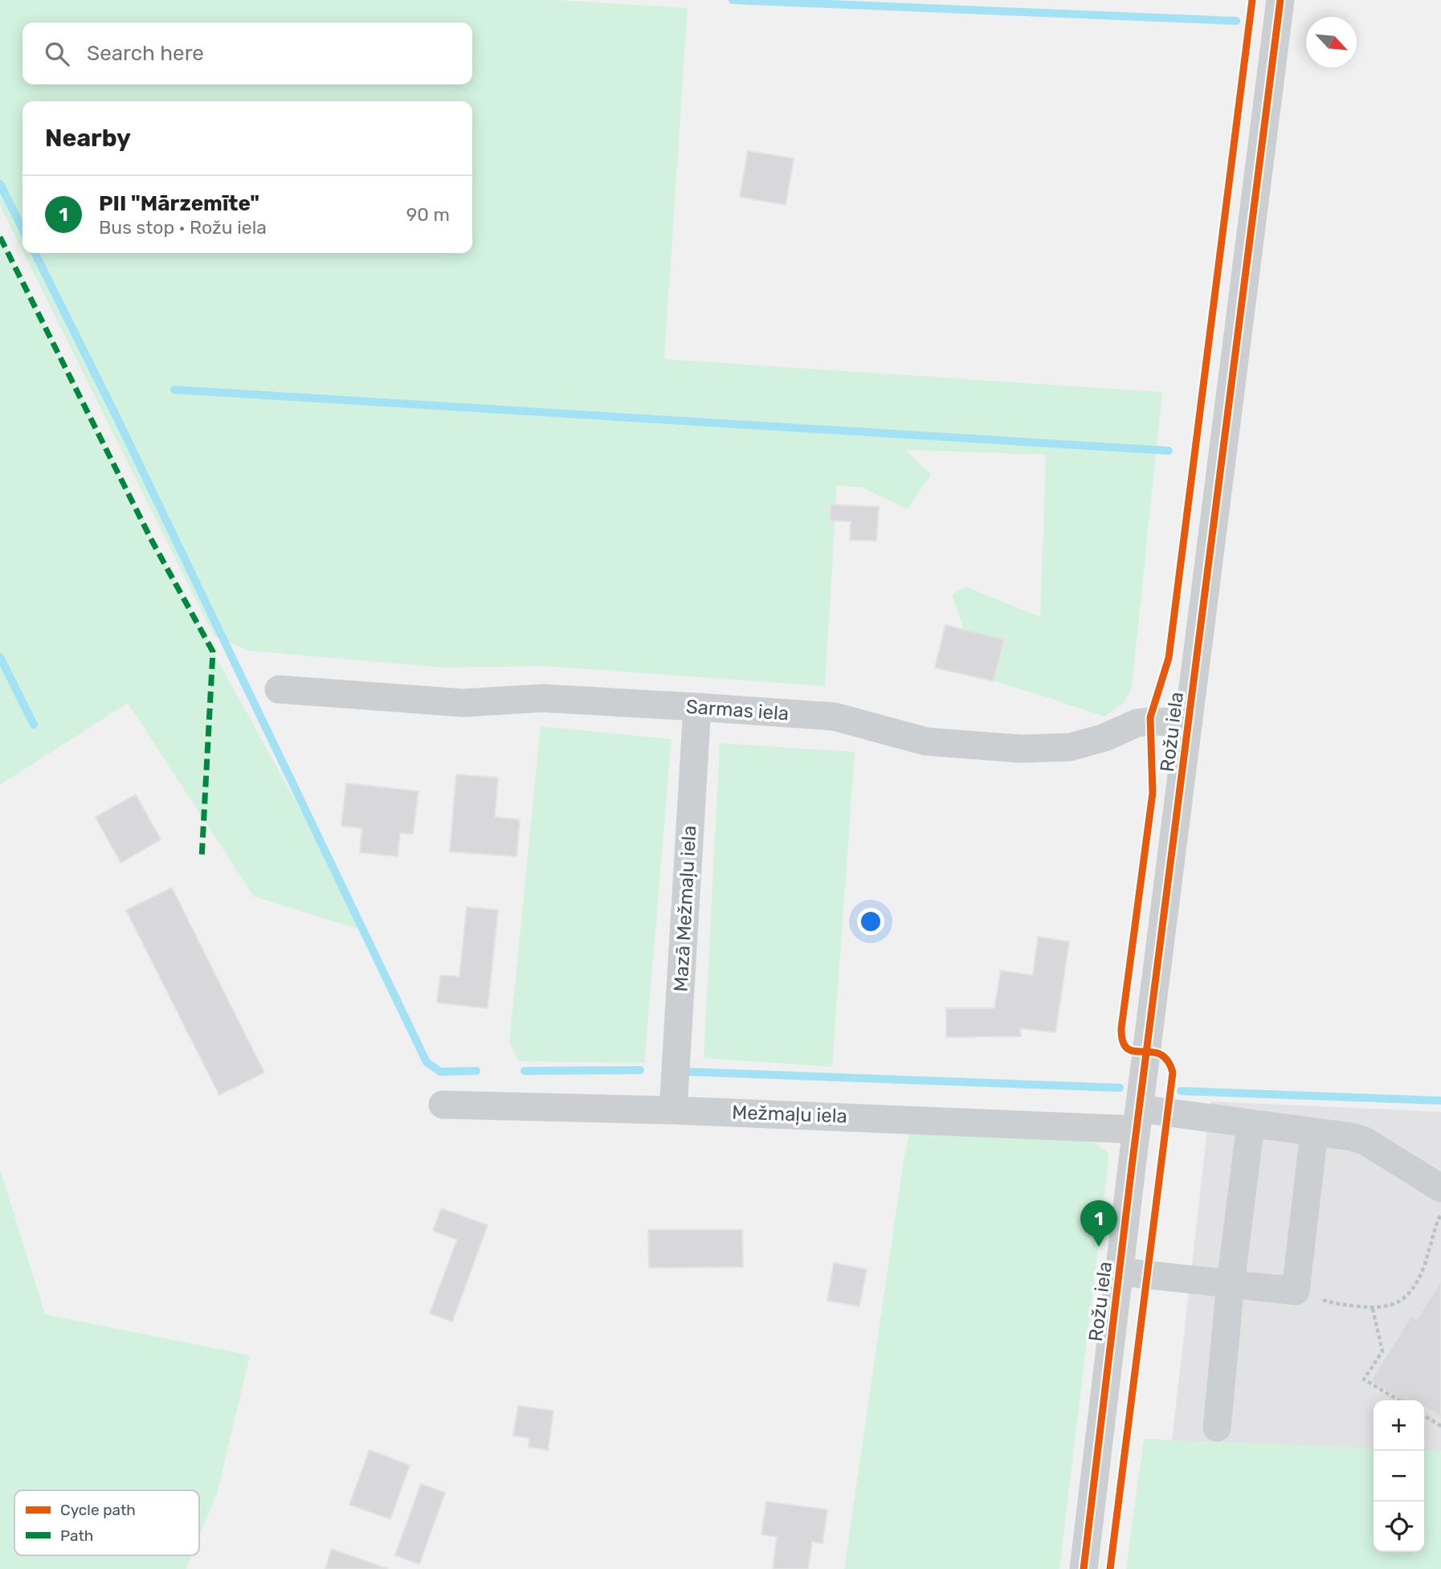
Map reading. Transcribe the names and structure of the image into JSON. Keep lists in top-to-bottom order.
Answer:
{
  "streets": {
    "street": [
      "Sarmas iela",
      "Rožu iela",
      "Mazā Mežmaļu iela",
      "Mežmaļu iela"
    ]
  },
  "crossings": [
    ["Sarmas iela", "Rožu iela"],
    ["Sarmas iela", "Mazā Mežmaļu iela"],
    ["Rožu iela", "Mežmaļu iela"],
    ["Mazā Mežmaļu iela", "Mežmaļu iela"]
  ],
  "legend": ["Cycle path", "Path"],
  "north": "bottom right",
  "page": {
    "search": "Search here",
    "heading": "Nearby",
    "list": [
      {
        "mark": "1",
        "name": "PII \"Mārzemīte\"",
        "note": "Bus stop · Rožu iela",
        "value": "90 m"
      }
    ],
    "pins": "1",
    "map_buttons": ["+", "−"]
  }
}
